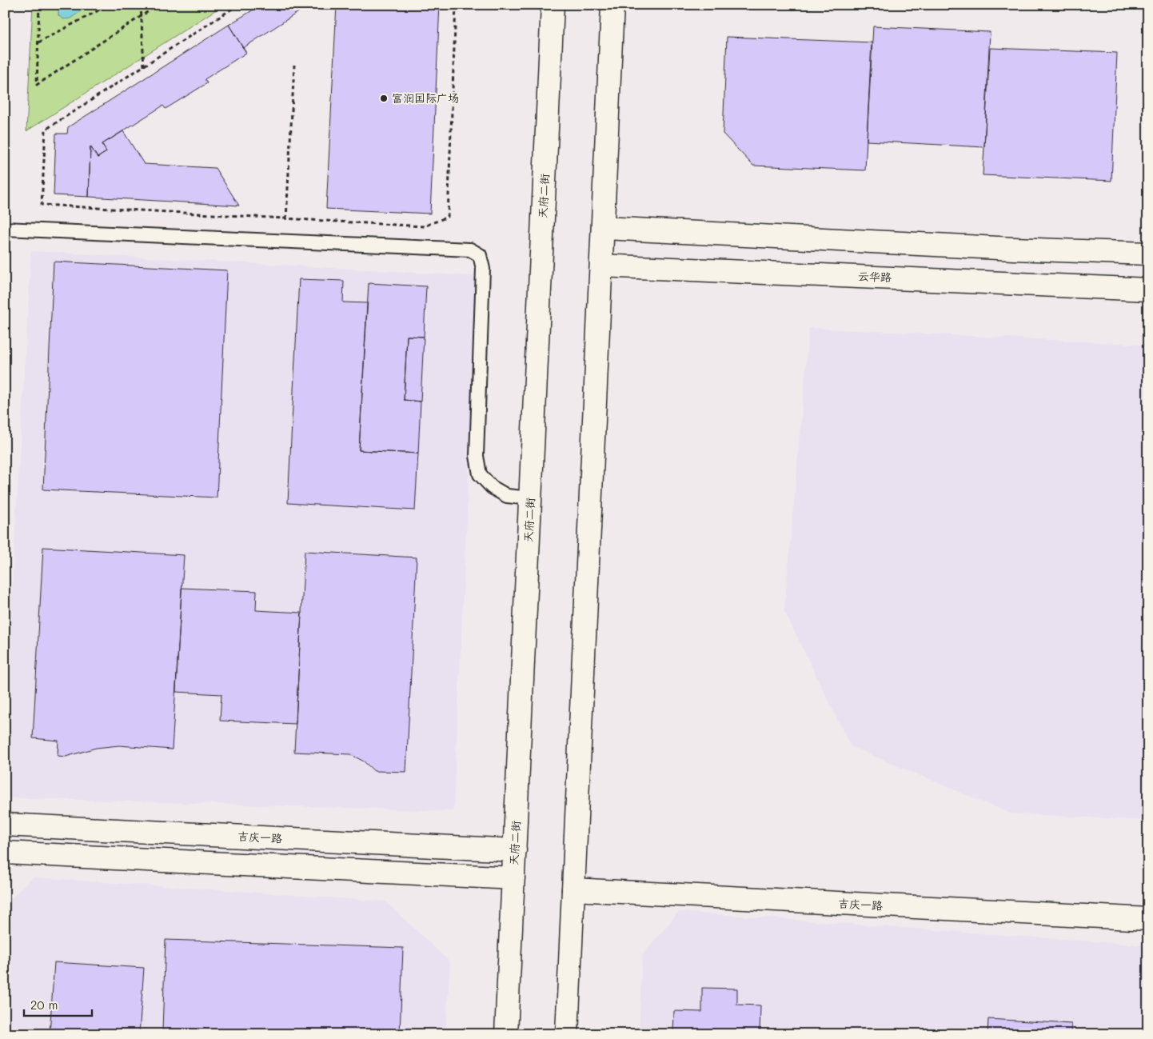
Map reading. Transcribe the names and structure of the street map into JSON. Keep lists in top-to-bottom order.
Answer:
{
  "streets": {
    "street": ["天府二街", "云华路", "吉庆一路"]
  },
  "crossings": [
    ["天府二街", "吉庆一路"]
  ],
  "places": ["富润国际广场"],
  "scale_bar": "20 m"
}
